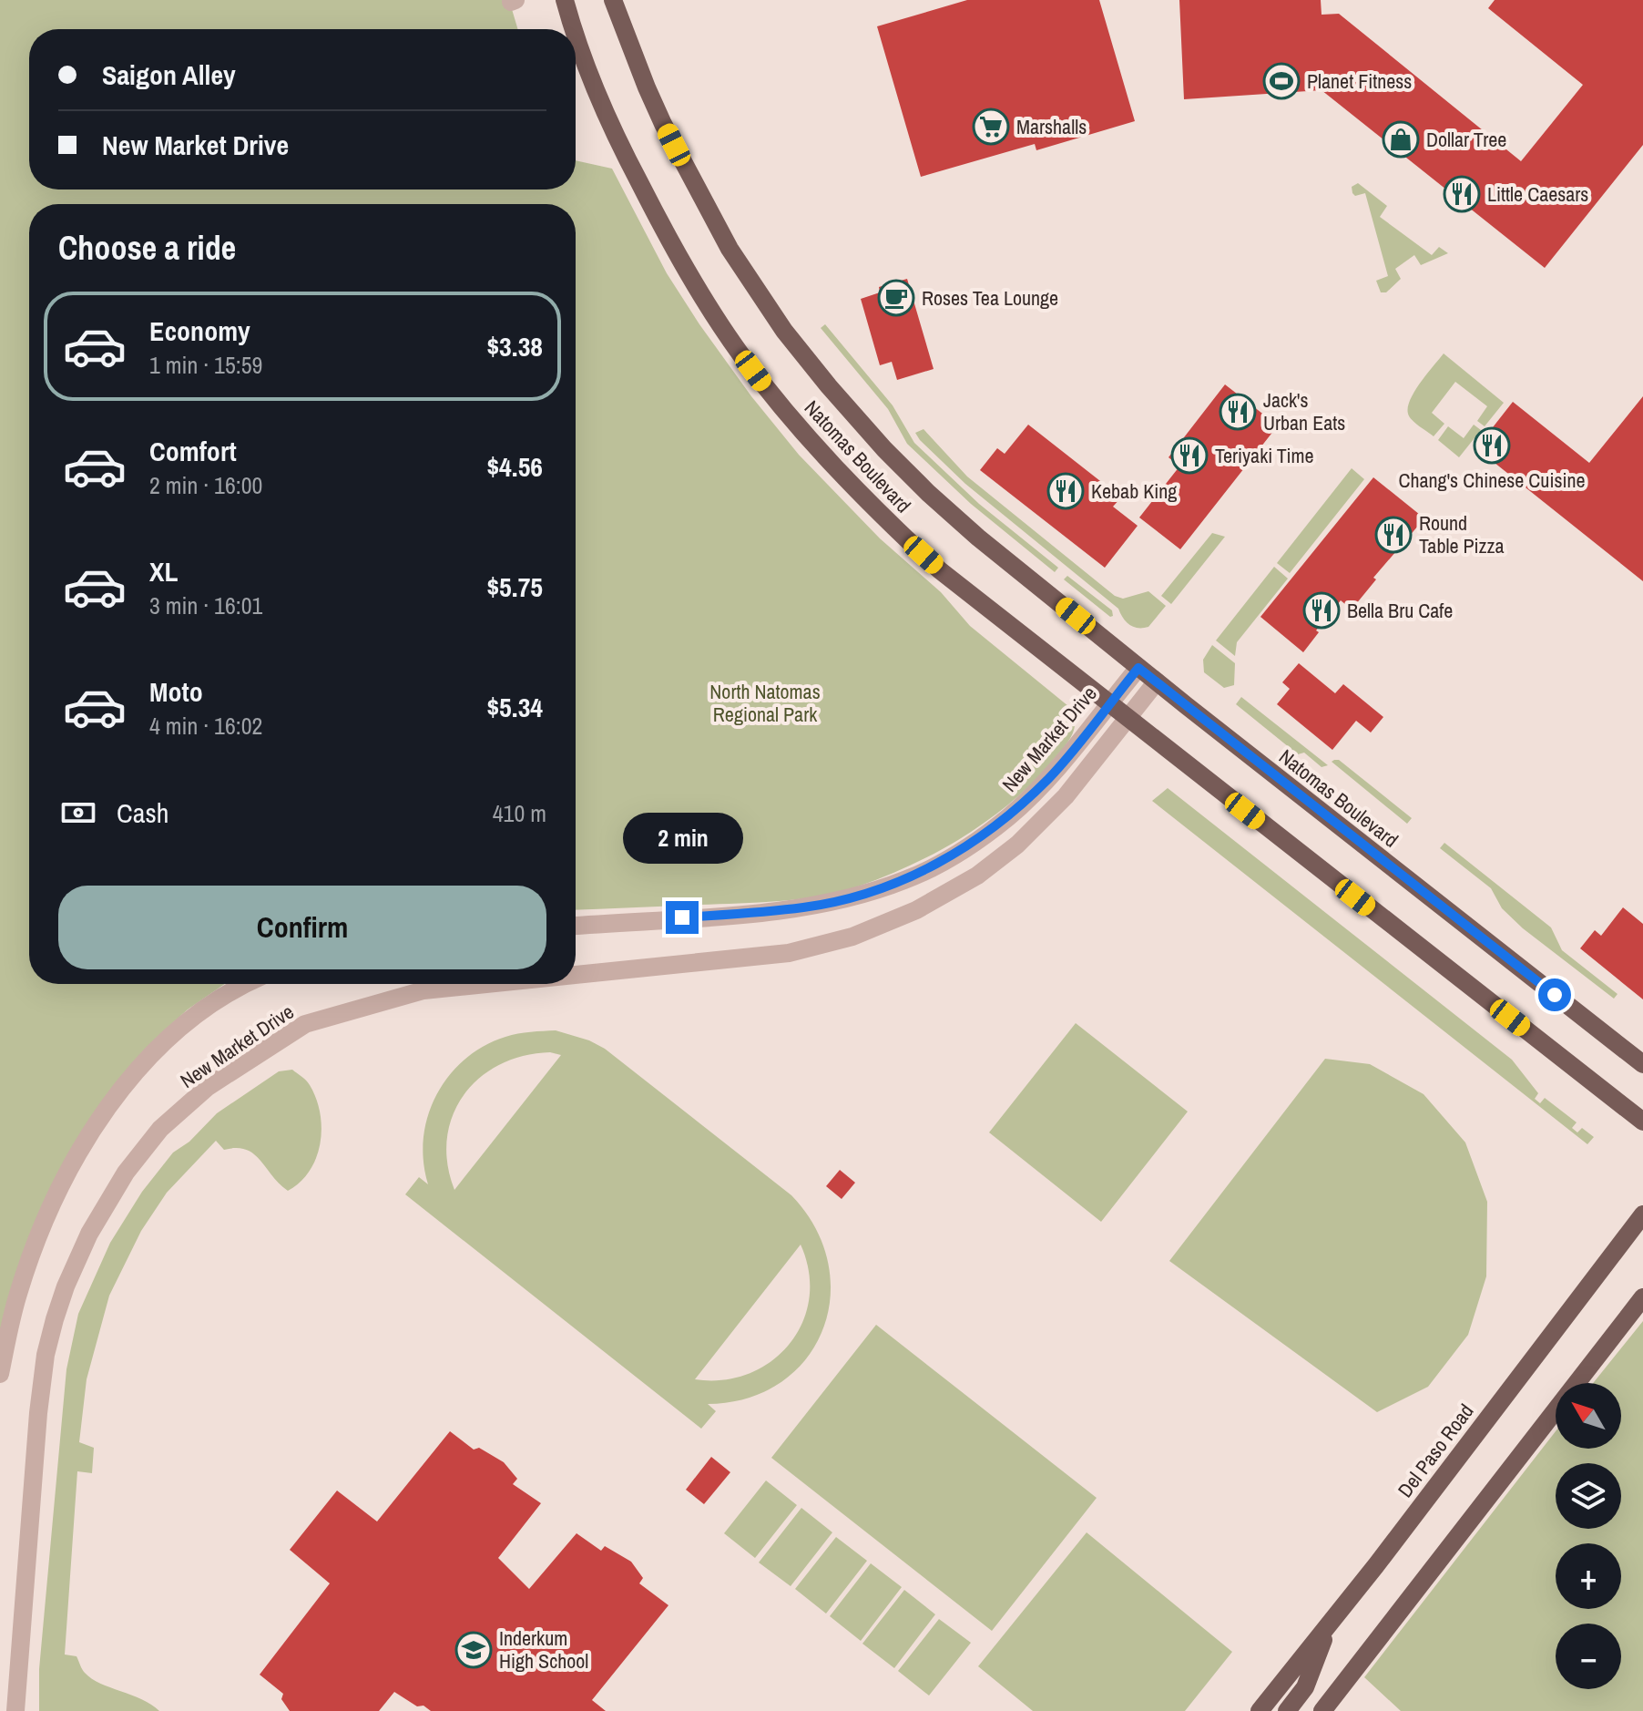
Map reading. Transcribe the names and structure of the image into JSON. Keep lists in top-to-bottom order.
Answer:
{
  "streets": {
    "main road": ["Natomas Boulevard", "Del Paso Road"],
    "street": ["New Market Drive"]
  },
  "crossings": [
    ["Natomas Boulevard", "New Market Drive"]
  ],
  "parks": ["North Natomas Regional Park"],
  "places": {
    "sports": ["Planet Fitness"],
    "supermarket": ["Marshalls"],
    "shop": ["Dollar Tree"],
    "restaurant": [
      "Little Caesars",
      "Jack's Urban Eats",
      "Chang's Chinese Cuisine",
      "Teriyaki Time",
      "Kebab King",
      "Round Table Pizza",
      "Bella Bru Cafe"
    ],
    "cafe": ["Roses Tea Lounge"],
    "school or university": ["Inderkum High School"]
  },
  "north": "top left",
  "page": {
    "banner": ["Saigon Alley", "New Market Drive"],
    "heading": "Choose a ride",
    "list": [
      {
        "name": "Economy",
        "note": "1 min · 15:59",
        "value": "$3.38"
      },
      {
        "name": "Comfort",
        "note": "2 min · 16:00",
        "value": "$4.56"
      },
      {
        "name": "XL",
        "note": "3 min · 16:01",
        "value": "$5.75"
      },
      {
        "name": "Moto",
        "note": "4 min · 16:02",
        "value": "$5.34"
      }
    ],
    "pay": ["Cash", "410 m"],
    "bubble": "2 min",
    "buttons": "Confirm",
    "map_buttons": ["+", "−"]
  }
}
